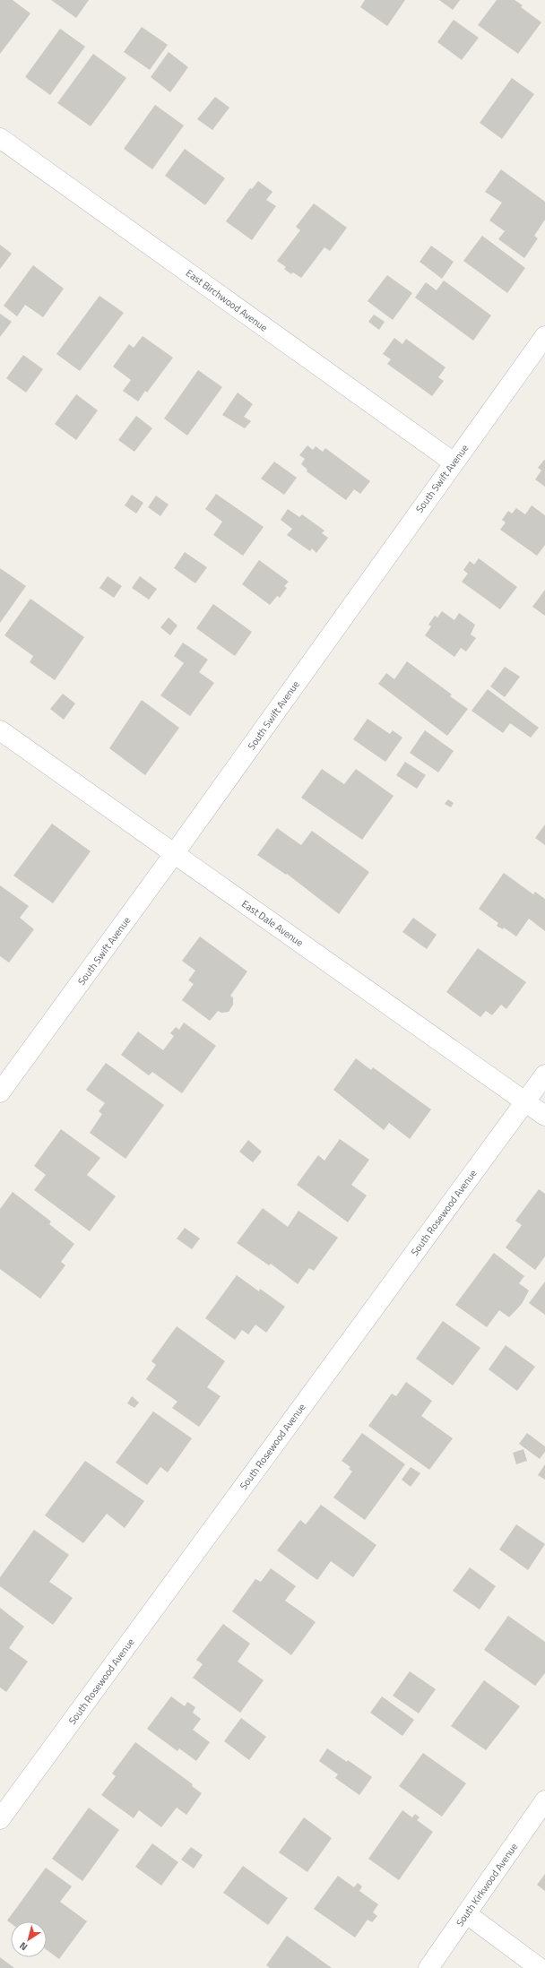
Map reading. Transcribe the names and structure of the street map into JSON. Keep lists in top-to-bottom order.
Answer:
{
  "streets": {
    "street": [
      "East Birchwood Avenue",
      "South Swift Avenue",
      "East Dale Avenue",
      "South Rosewood Avenue",
      "South Kirkwood Avenue"
    ]
  },
  "crossings": [
    ["East Birchwood Avenue", "South Swift Avenue"],
    ["South Swift Avenue", "East Dale Avenue"],
    ["East Dale Avenue", "South Rosewood Avenue"]
  ],
  "north": "bottom left"
}
